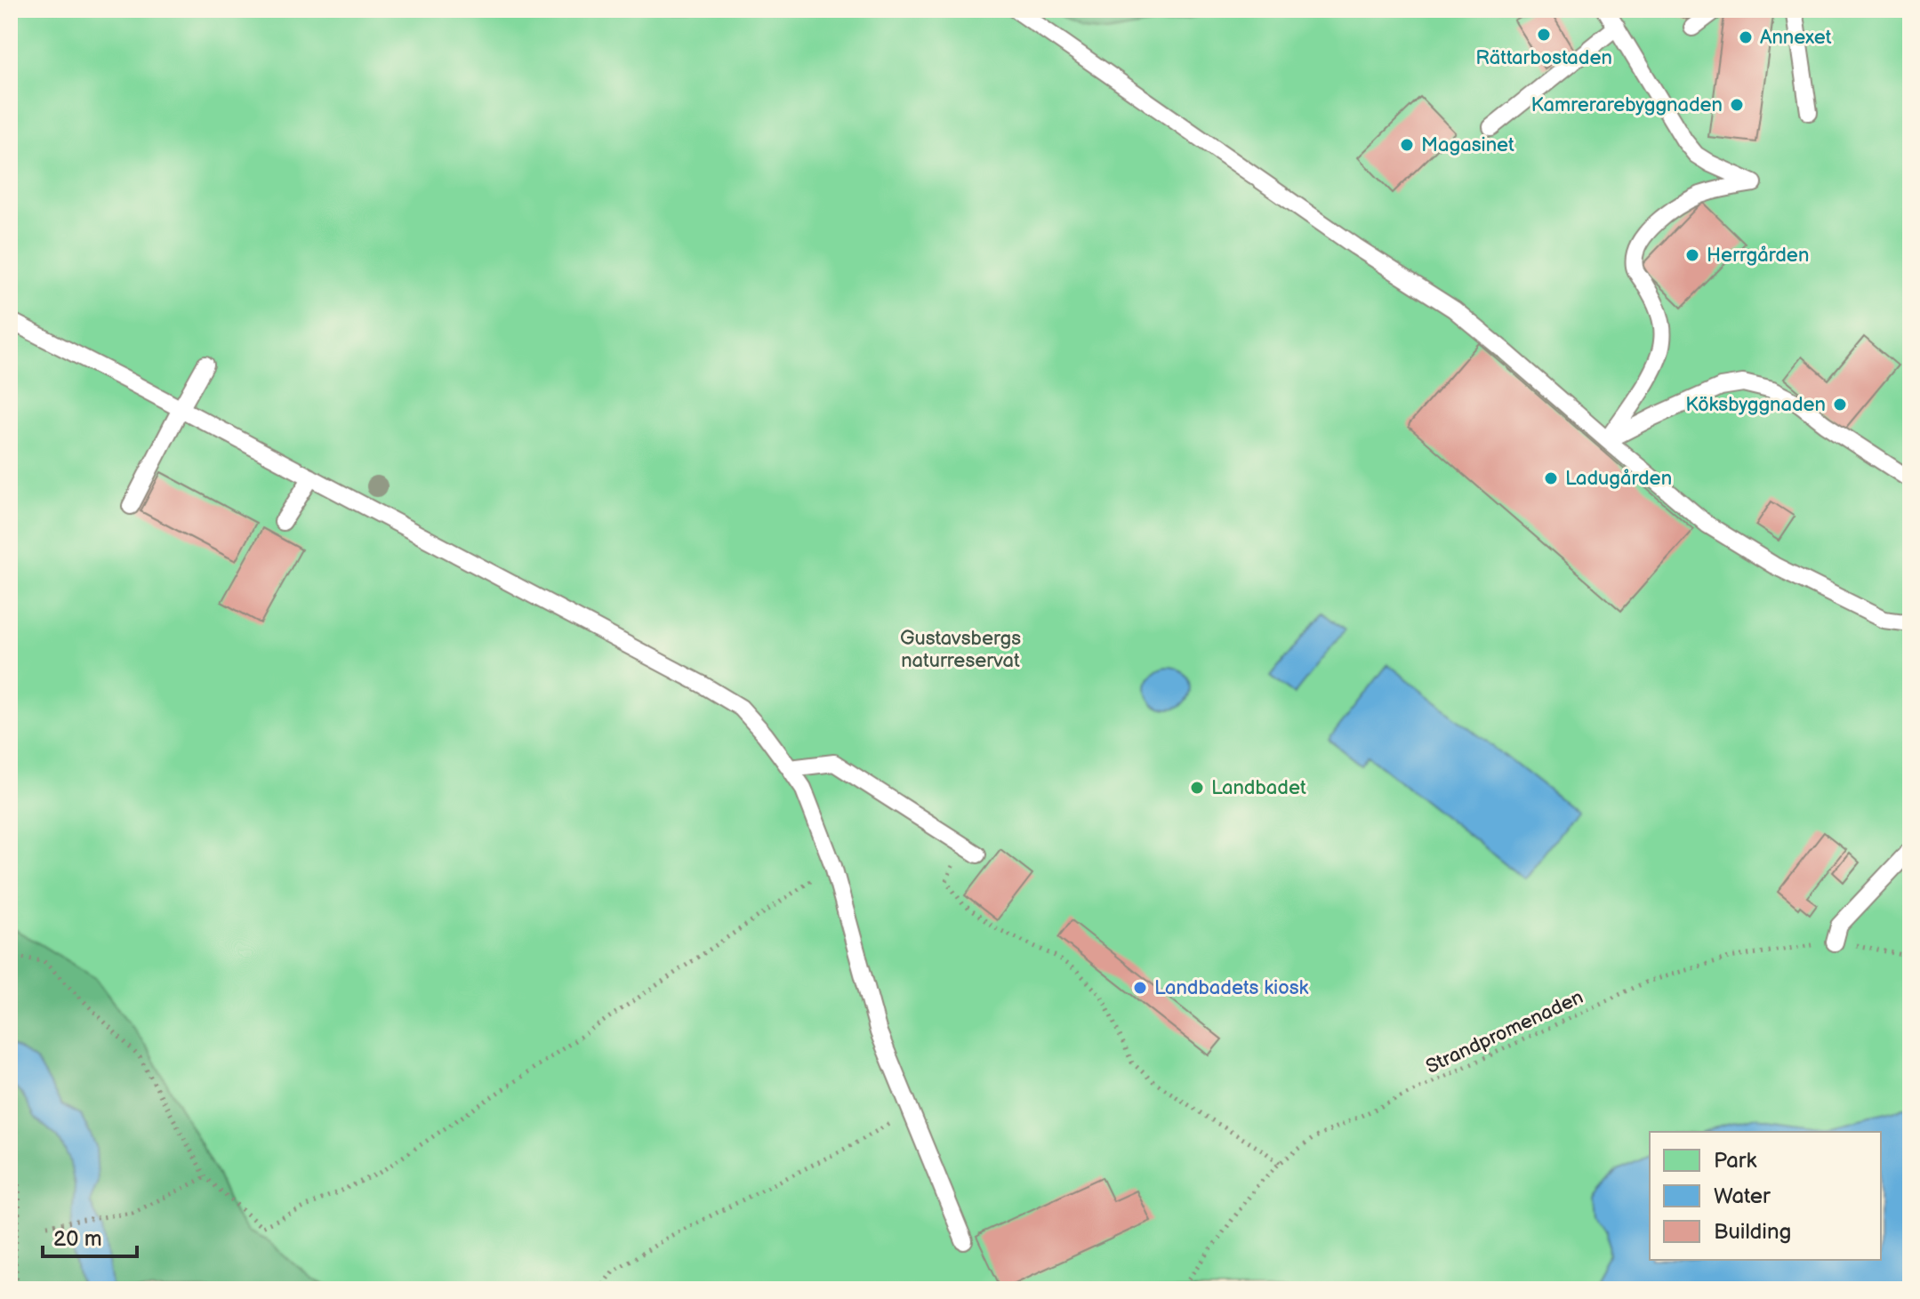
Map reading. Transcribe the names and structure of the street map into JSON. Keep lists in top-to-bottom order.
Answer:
{
  "streets": {
    "path": ["Strandpromenaden"]
  },
  "parks": ["Gustavsbergs naturreservat"],
  "places": [
    "Rättarbostaden",
    "Annexet",
    "Kamrerarebyggnaden",
    "Magasinet",
    "Herrgården",
    "Köksbyggnaden",
    "Ladugården",
    "Landbadet",
    "Landbadets kiosk"
  ],
  "legend": ["Park", "Water", "Building"],
  "scale_bar": "20 m"
}
